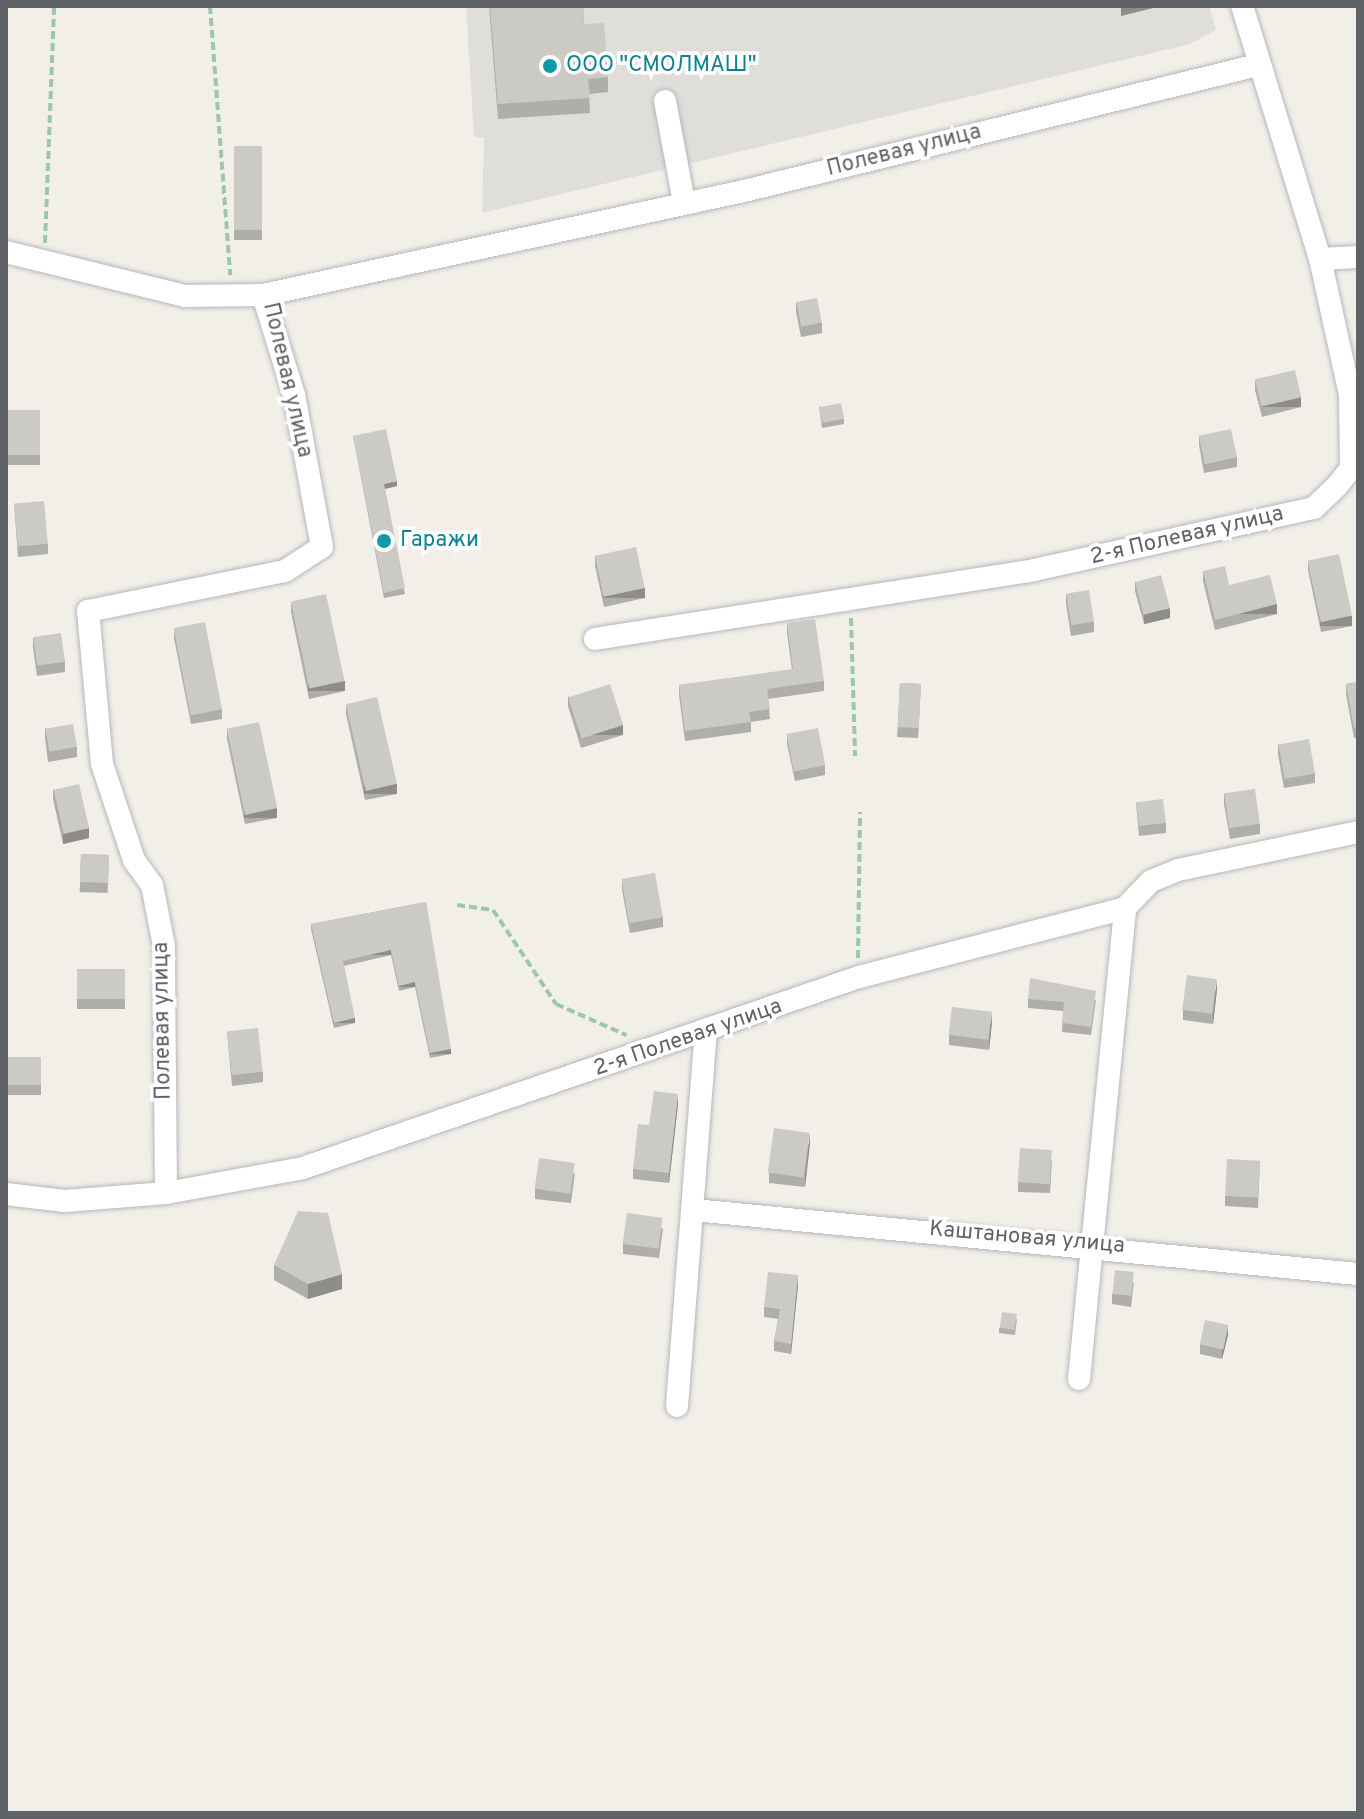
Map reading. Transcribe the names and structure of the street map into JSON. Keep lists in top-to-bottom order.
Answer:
{
  "streets": {
    "street": ["Полевая улица", "2-я Полевая улица", "Каштановая улица"]
  },
  "crossings": [
    ["Полевая улица", "2-я Полевая улица"]
  ],
  "places": ["ООО \"СМОЛМАШ\"", "Гаражи"]
}
